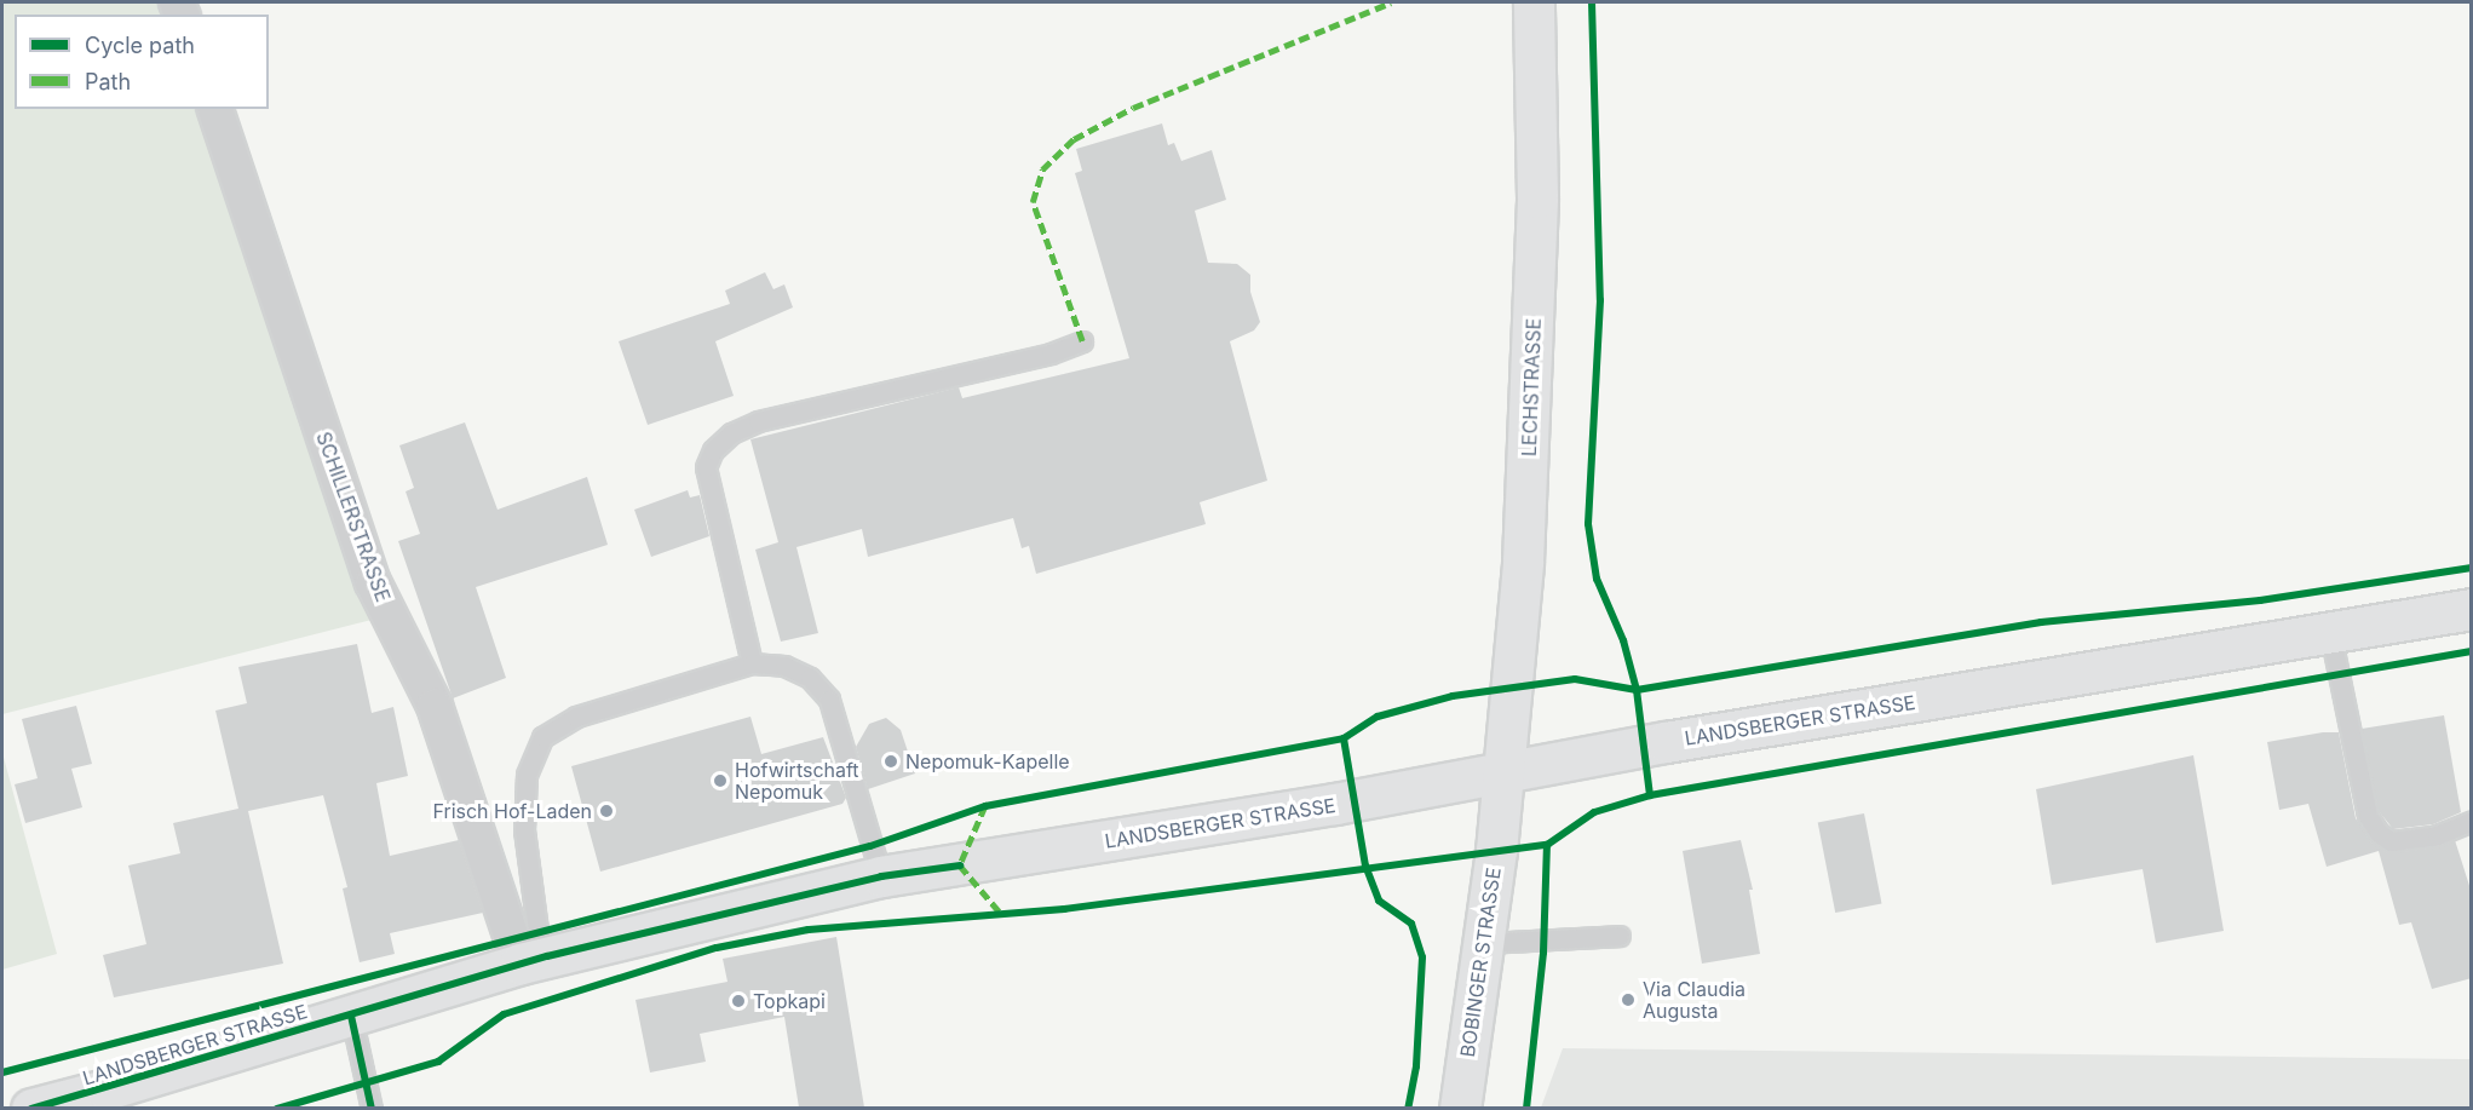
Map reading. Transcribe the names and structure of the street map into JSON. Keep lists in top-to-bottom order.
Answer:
{
  "streets": {
    "street": [
      "LECHSTRASSE",
      "SCHILLERSTRASSE",
      "LANDSBERGER STRASSE",
      "BOBINGER STRASSE"
    ]
  },
  "crossings": [
    ["LECHSTRASSE", "LANDSBERGER STRASSE"],
    ["LECHSTRASSE", "BOBINGER STRASSE"],
    ["SCHILLERSTRASSE", "LANDSBERGER STRASSE"],
    ["LANDSBERGER STRASSE", "BOBINGER STRASSE"]
  ],
  "places": [
    "Nepomuk-Kapelle",
    "Hofwirtschaft Nepomuk",
    "Frisch Hof-Laden",
    "Via Claudia Augusta",
    "Topkapi"
  ],
  "legend": ["Cycle path", "Path"]
}
